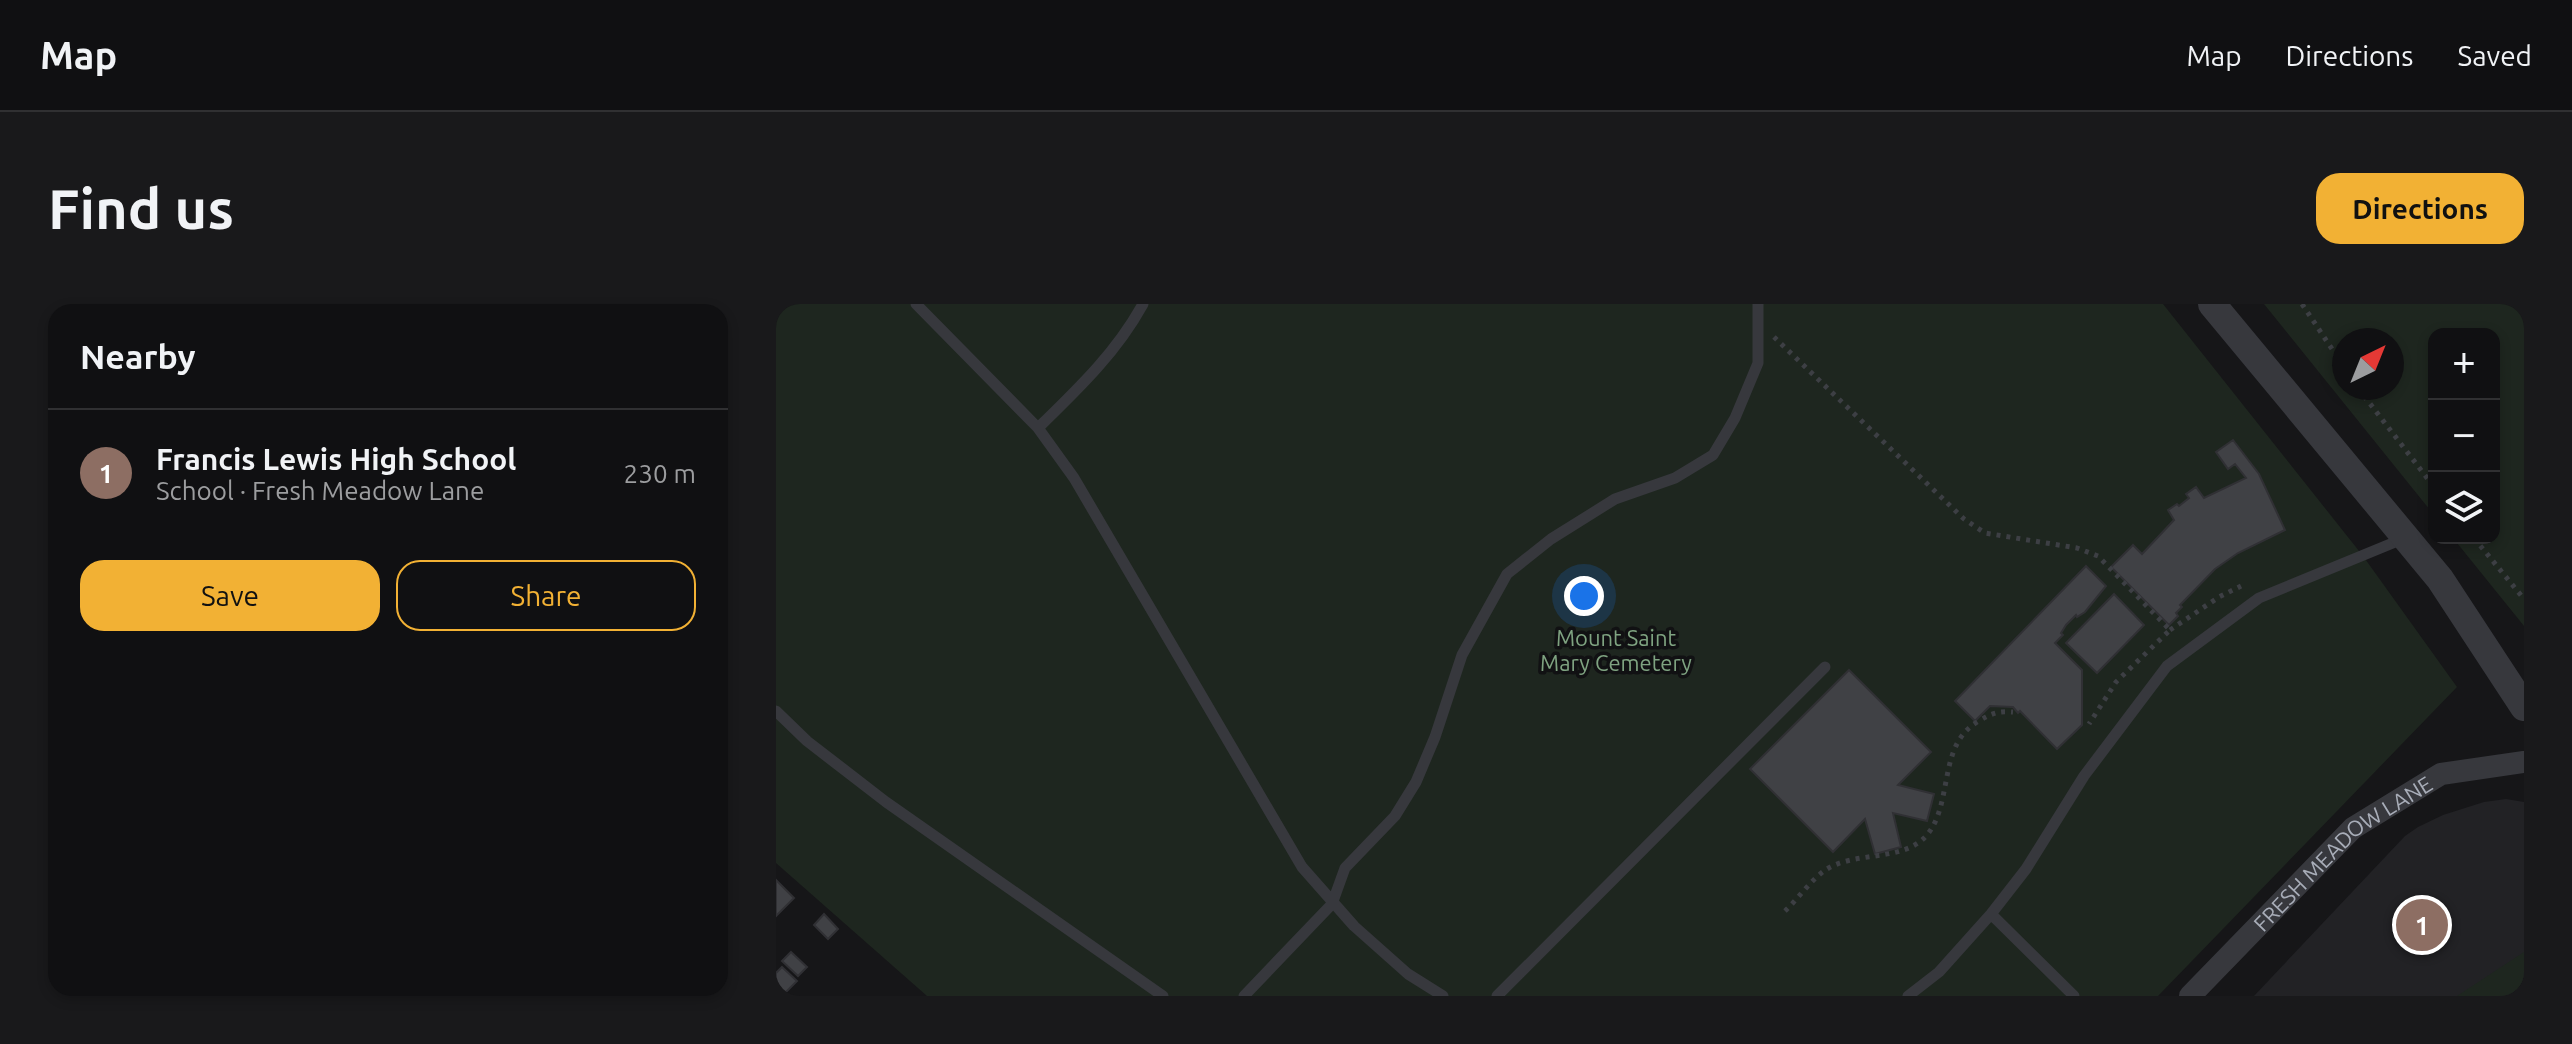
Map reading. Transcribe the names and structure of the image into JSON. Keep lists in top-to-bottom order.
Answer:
{
  "streets": {
    "street": ["FRESH MEADOW LANE"]
  },
  "parks": ["Mount Saint Mary Cemetery"],
  "north": "top right",
  "page": {
    "header": "Map",
    "nav": ["Map", "Directions", "Saved"],
    "buttons": [
      "Directions",
      ["Save", "Share"]
    ],
    "title": "Find us",
    "heading": "Nearby",
    "map_buttons": ["+", "−"],
    "list": [
      {
        "mark": "1",
        "name": "Francis Lewis High School",
        "note": "School · Fresh Meadow Lane",
        "value": "230 m"
      }
    ],
    "pins": "1"
  }
}
